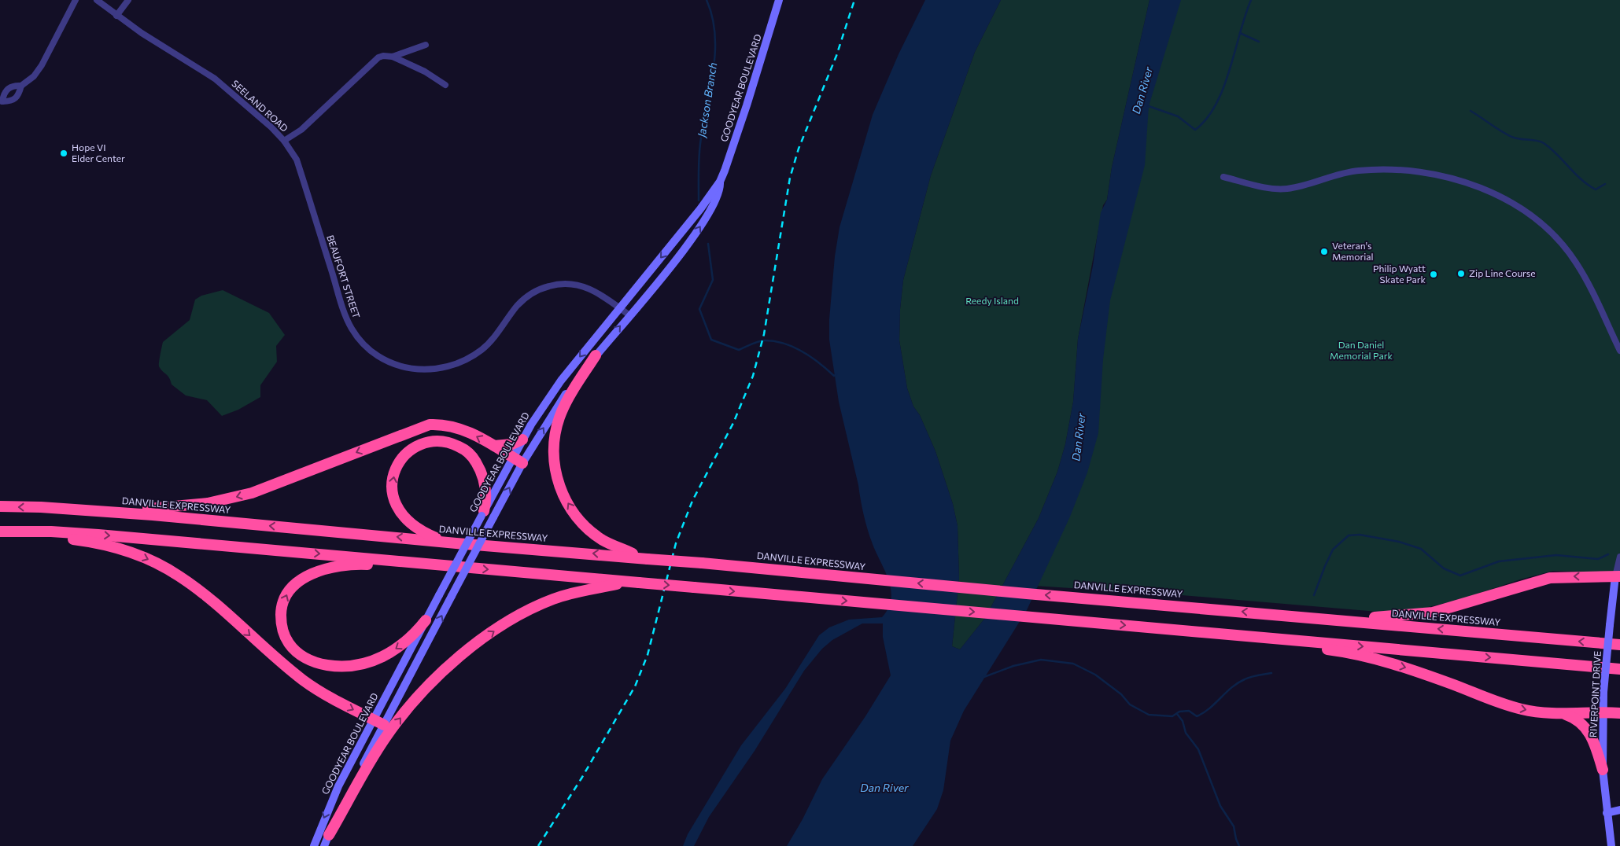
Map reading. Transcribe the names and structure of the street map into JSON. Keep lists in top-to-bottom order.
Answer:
{
  "streets": {
    "highway": ["DANVILLE EXPRESSWAY"],
    "main road": ["GOODYEAR BOULEVARD", "RIVERPOINT DRIVE"],
    "street": ["SEELAND ROAD", "BEAUFORT STREET"]
  },
  "crossings": [
    ["GOODYEAR BOULEVARD", "BEAUFORT STREET"],
    ["SEELAND ROAD", "BEAUFORT STREET"]
  ],
  "water": ["Dan River", "Jackson Branch"],
  "parks": ["Reedy Island", "Dan Daniel Memorial Park"],
  "places": [
    "Hope VI Elder Center",
    "Veteran's Memorial",
    "Zip Line Course",
    "Philip Wyatt Skate Park"
  ]
}
